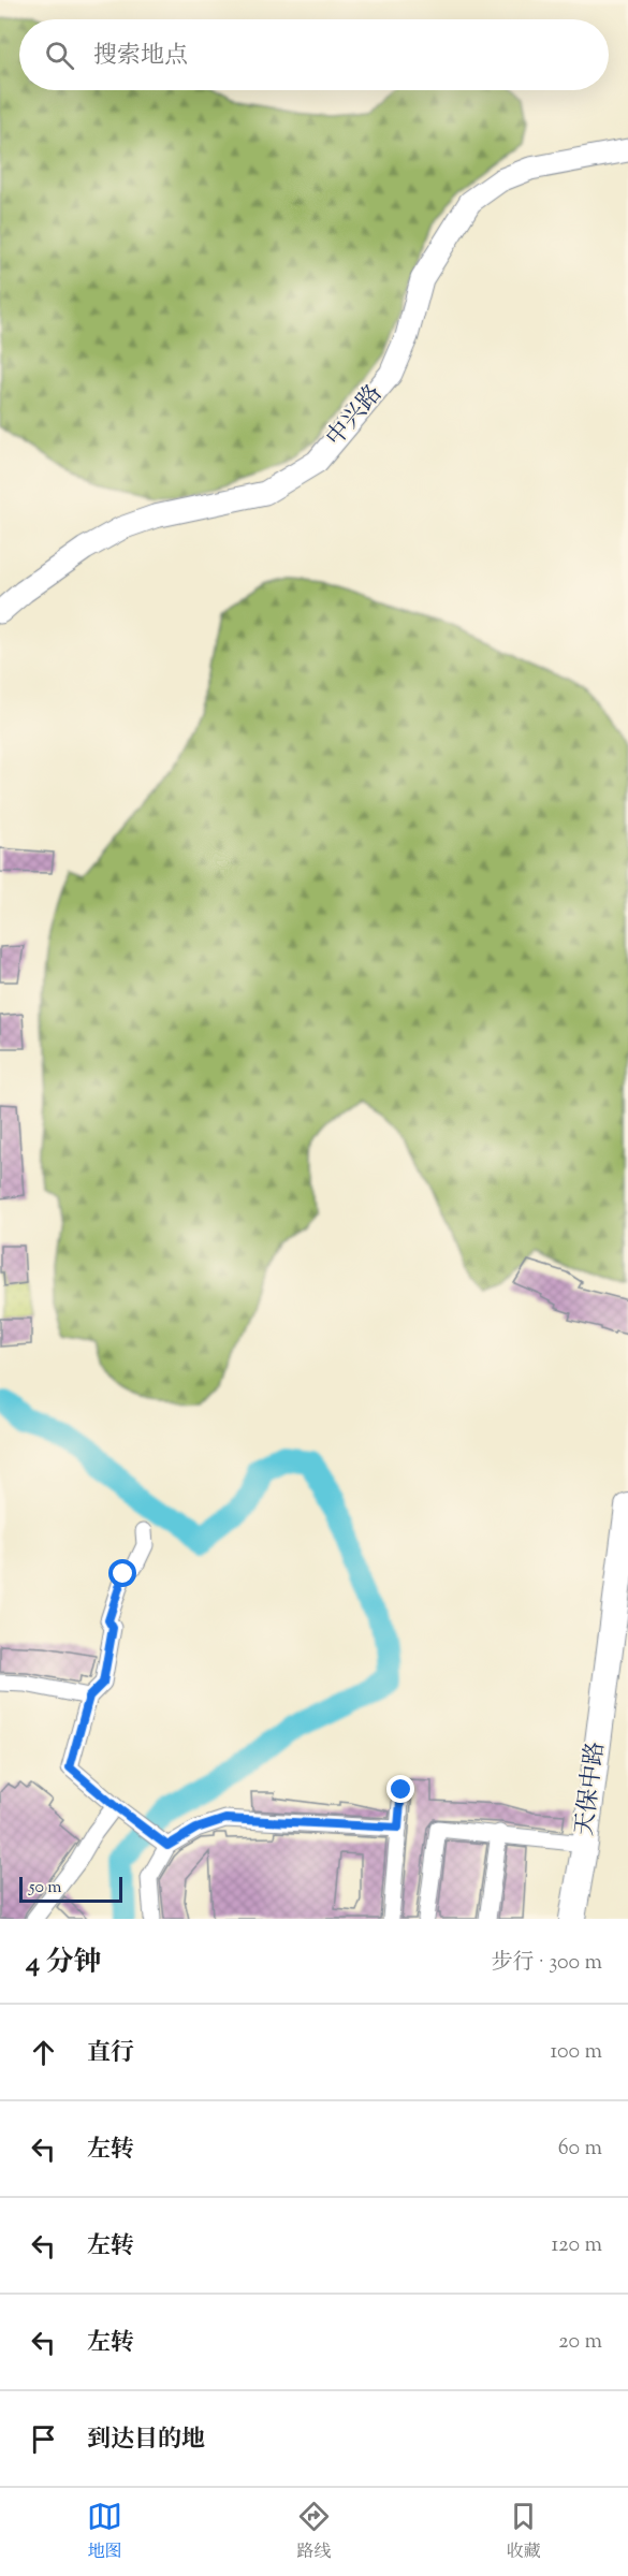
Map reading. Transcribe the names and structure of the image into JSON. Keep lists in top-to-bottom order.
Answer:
{
  "streets": {
    "main road": ["中兴路", "天保中路"]
  },
  "scale_bar": "50 m",
  "page": {
    "search": "搜索地点",
    "scale": "50 m",
    "heading": ["4 分钟", "步行 · 300 m"],
    "list": [
      ["直行", "100 m"],
      ["左转", "60 m"],
      ["左转", "120 m"],
      ["左转", "20 m"],
      "到达目的地"
    ],
    "nav": ["地图", "路线", "收藏"]
  }
}
